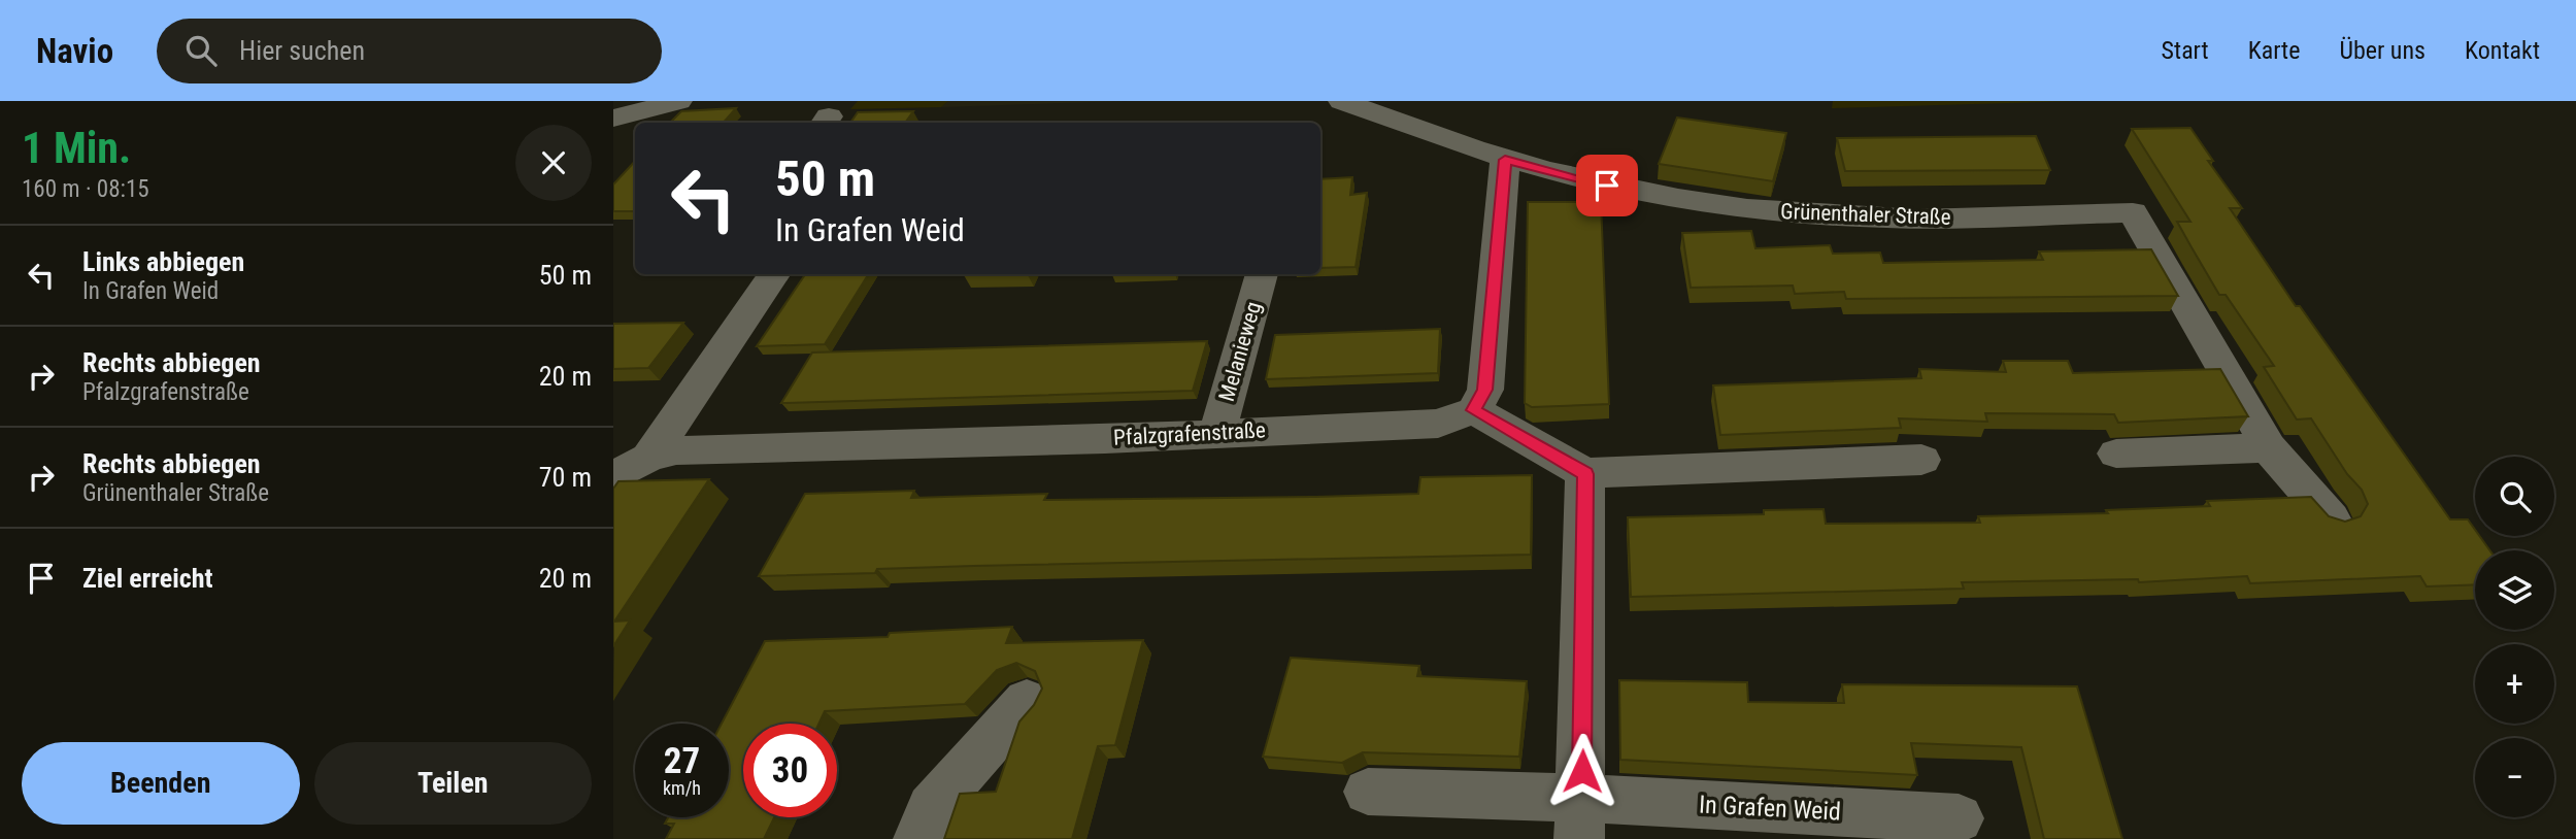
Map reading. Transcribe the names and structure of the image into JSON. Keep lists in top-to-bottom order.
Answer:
{
  "streets": {
    "street": [
      "Grünenthaler Straße",
      "Melanieweg",
      "Pfalzgrafenstraße",
      "In Grafen Weid"
    ]
  },
  "crossings": [
    ["Melanieweg", "Pfalzgrafenstraße"]
  ],
  "page": {
    "header": "Navio",
    "search": "Hier suchen",
    "nav": [
      "Start",
      "Karte",
      "Über uns",
      "Kontakt"
    ],
    "heading": ["1 Min.", "160 m · 08:15"],
    "turn": ["50 m", "In Grafen Weid"],
    "list": [
      {
        "name": "Links abbiegen",
        "note": "In Grafen Weid",
        "value": "50 m"
      },
      {
        "name": "Rechts abbiegen",
        "note": "Pfalzgrafenstraße",
        "value": "20 m"
      },
      {
        "name": "Rechts abbiegen",
        "note": "Grünenthaler Straße",
        "value": "70 m"
      },
      {
        "name": "Ziel erreicht",
        "value": "20 m"
      }
    ],
    "map_buttons": ["+", "−"],
    "speed": "27 km/h",
    "limit": "30",
    "buttons": ["Beenden", "Teilen"]
  }
}
